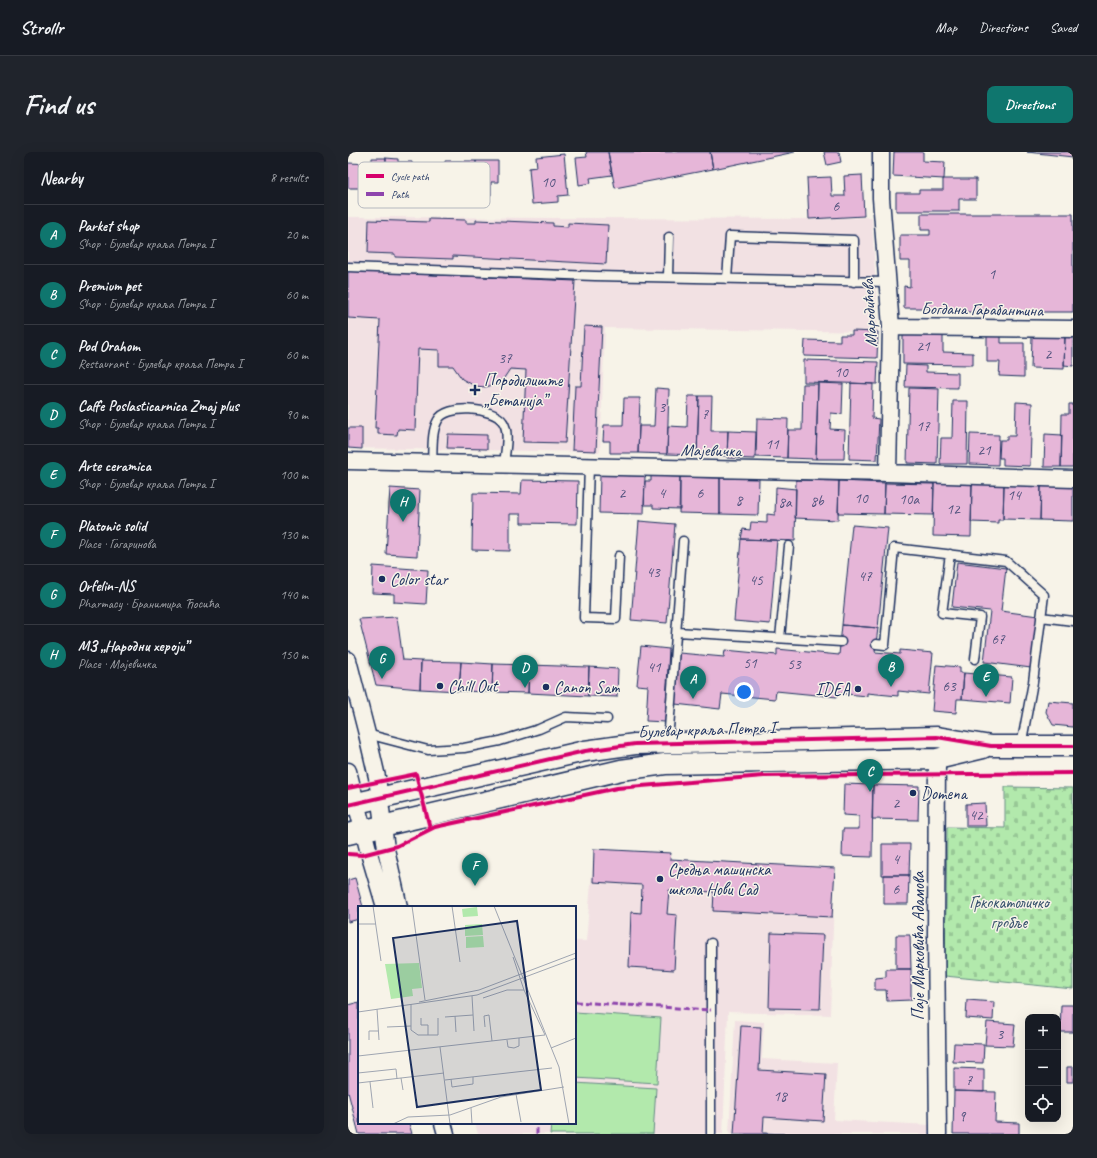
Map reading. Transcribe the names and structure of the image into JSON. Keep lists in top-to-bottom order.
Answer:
{
  "streets": {
    "street": [
      "Богдана Гарабантина",
      "Мародићева",
      "Мајевичка",
      "Булевар краља Петра I",
      "Паје Марковића Адамова"
    ]
  },
  "crossings": [
    ["Богдана Гарабантина", "Мародићева"],
    ["Мародићева", "Мајевичка"],
    ["Булевар краља Петра I", "Паје Марковића Адамова"]
  ],
  "parks": ["Гркокатоличко гробље"],
  "places": {
    "health": ["Породилиште „Бетанија”"],
    "other": [
      "Color star",
      "Chill Out",
      "Canon Sam",
      "IDEA",
      "Domena",
      "Средња машинска школа Нови Сад"
    ]
  },
  "house_numbers": [
    "10",
    "6",
    "1",
    "21",
    "2",
    "37",
    "10",
    "3",
    "7",
    "17",
    "11",
    "21",
    "2",
    "4",
    "6",
    "14",
    "10",
    "10a",
    "8",
    "8b",
    "8a",
    "12",
    "43",
    "47",
    "45",
    "67",
    "51",
    "53",
    "41",
    "63",
    "2",
    "42",
    "4",
    "6",
    "3",
    "7",
    "18",
    "9"
  ],
  "legend": ["Cycle path", "Path"],
  "page": {
    "header": "Strollr",
    "nav": ["Map", "Directions", "Saved"],
    "buttons": "Directions",
    "title": "Find us",
    "heading": ["Nearby", "8 results"],
    "list": [
      {
        "mark": "A",
        "name": "Parket shop",
        "note": "Shop · Булевар краља Петра I",
        "value": "20 m"
      },
      {
        "mark": "B",
        "name": "Premium pet",
        "note": "Shop · Булевар краља Петра I",
        "value": "60 m"
      },
      {
        "mark": "C",
        "name": "Pod Orahom",
        "note": "Restaurant · Булевар краља Петра I",
        "value": "60 m"
      },
      {
        "mark": "D",
        "name": "Caffe Poslasticarnica Zmaj plus",
        "note": "Shop · Булевар краља Петра I",
        "value": "90 m"
      },
      {
        "mark": "E",
        "name": "Arte ceramica",
        "note": "Shop · Булевар краља Петра I",
        "value": "100 m"
      },
      {
        "mark": "F",
        "name": "Platonic solid",
        "note": "Place · Гагаринова",
        "value": "130 m"
      },
      {
        "mark": "G",
        "name": "Orfelin-NS",
        "note": "Pharmacy · Бранимира Ћосића",
        "value": "140 m"
      },
      {
        "mark": "H",
        "name": "МЗ „Народни хероји”",
        "note": "Place · Мајевичка",
        "value": "150 m"
      }
    ],
    "pins": [
      "H",
      "G",
      "B",
      "D",
      "E",
      "A",
      "C",
      "F"
    ],
    "map_buttons": ["+", "−"]
  }
}
